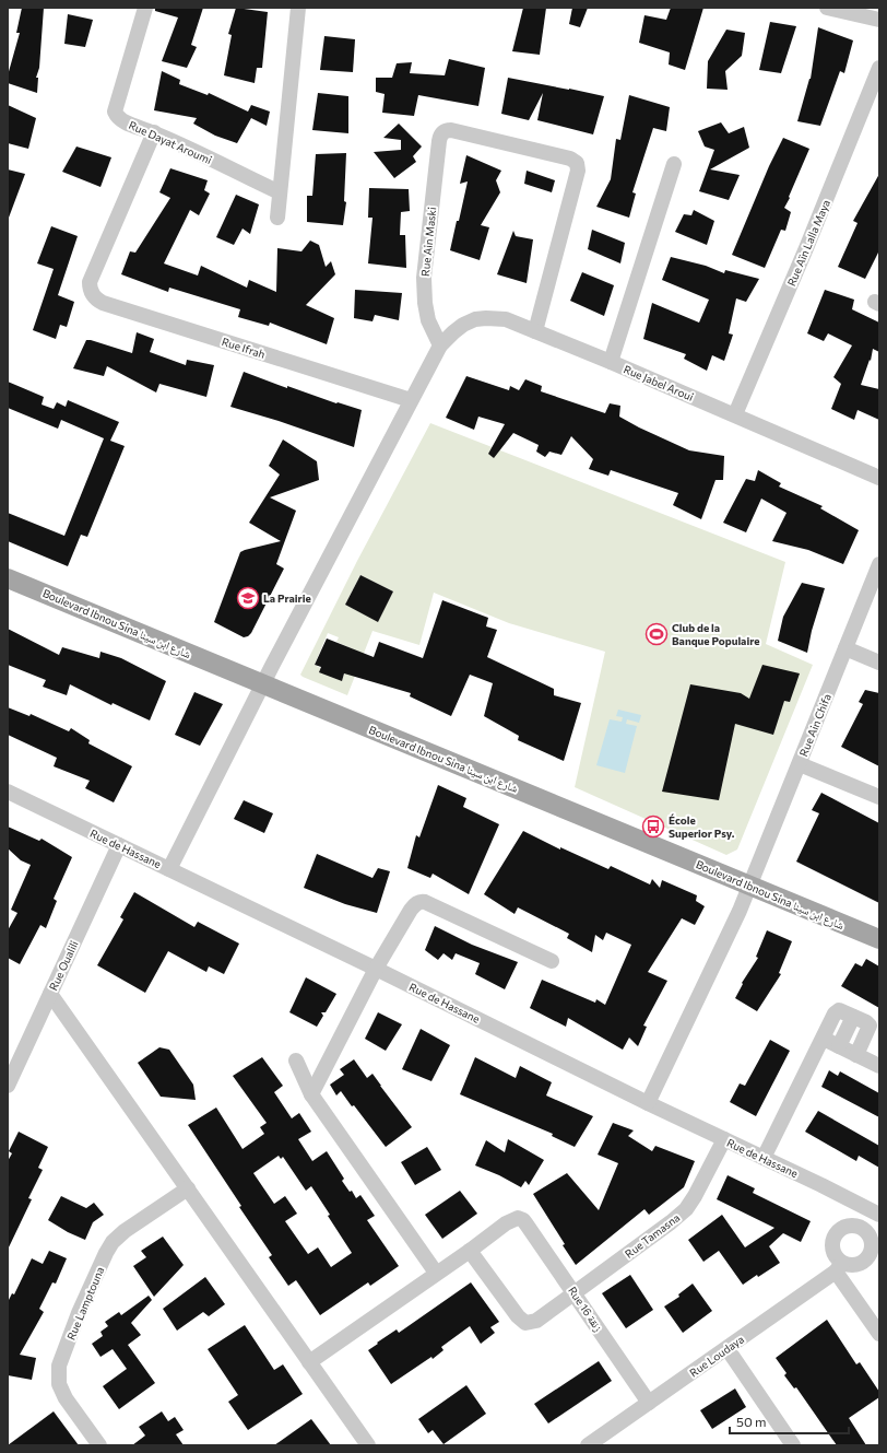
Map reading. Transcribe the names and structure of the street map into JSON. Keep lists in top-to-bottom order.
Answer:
{
  "streets": {
    "main road": ["Boulevard Ibnou Sina شارع ابن سينا"],
    "street": [
      "Rue Dayat Aroumi",
      "Rue Ain Maski",
      "Rue Aïn Lalla Maya",
      "Rue Ifrah",
      "Rue Jabel Aroui",
      "Rue Ain Chifa",
      "Rue de Hassane",
      "Rue Oualili",
      "Rue Tamasna",
      "Rue Lamptouna",
      "Rue 16 زنقة",
      "Rue Loudaya"
    ]
  },
  "crossings": [
    ["Rue Dayat Aroumi", "Rue Ifrah"],
    ["Rue Ain Maski", "Rue Jabel Aroui"],
    ["Rue Aïn Lalla Maya", "Rue Jabel Aroui"],
    ["Rue Ifrah", "Rue Jabel Aroui"],
    ["Rue Jabel Aroui", "Boulevard Ibnou Sina شارع ابن سينا"],
    ["Rue Jabel Aroui", "Rue de Hassane"],
    ["Boulevard Ibnou Sina شارع ابن سينا", "Rue Ain Chifa"],
    ["Rue Ain Chifa", "Rue de Hassane"],
    ["Rue de Hassane", "Rue Oualili"],
    ["Rue de Hassane", "Rue Tamasna"],
    ["Rue Tamasna", "Rue 16 زنقة"],
    ["Rue 16 زنقة", "Rue Loudaya"]
  ],
  "places": {
    "school or university": ["La Prairie"],
    "sports": ["Club de la Banque Populaire"],
    "bus stop": ["École Superior Psy."]
  },
  "scale_bar": "50 m"
}
